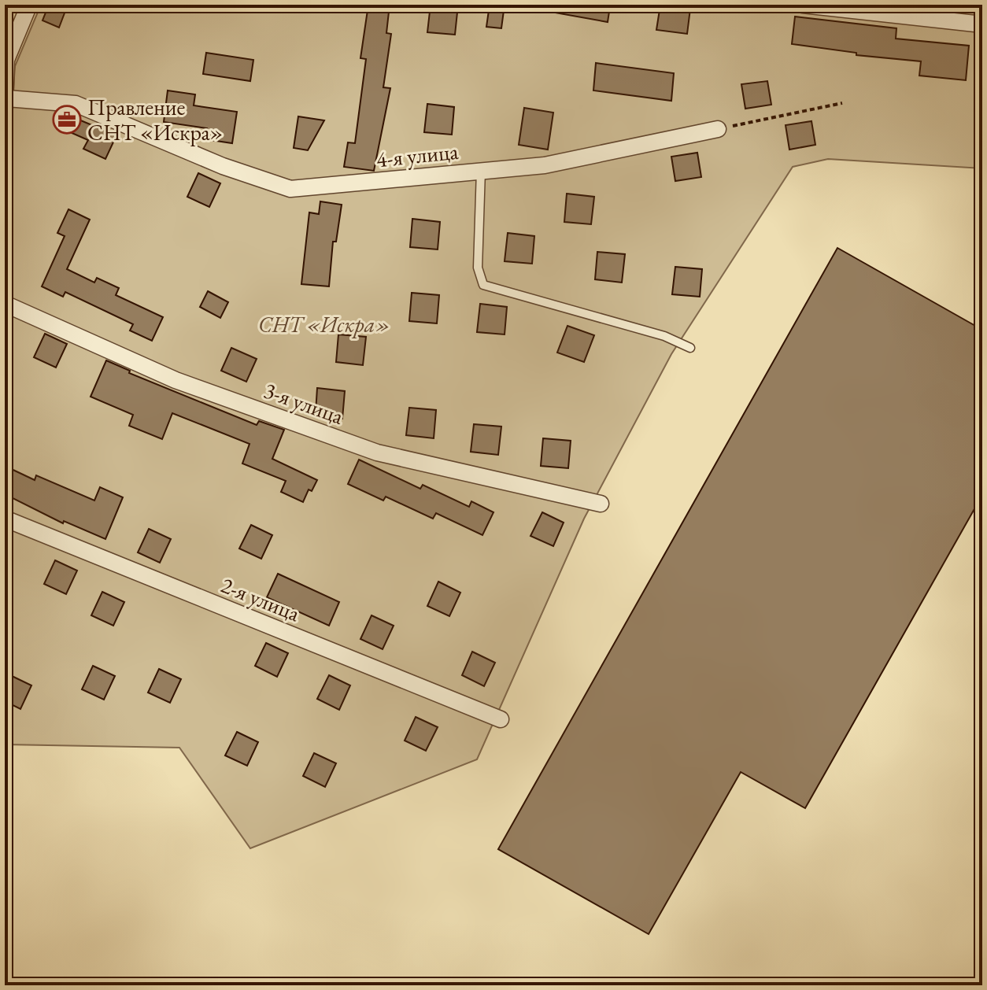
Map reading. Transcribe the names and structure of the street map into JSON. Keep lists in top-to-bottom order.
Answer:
{
  "streets": {
    "street": ["4-я улица", "3-я улица", "2-я улица"]
  },
  "parks": ["СНТ «Искра»"],
  "places": {
    "office": ["Правление СНТ «Искра»"]
  }
}
